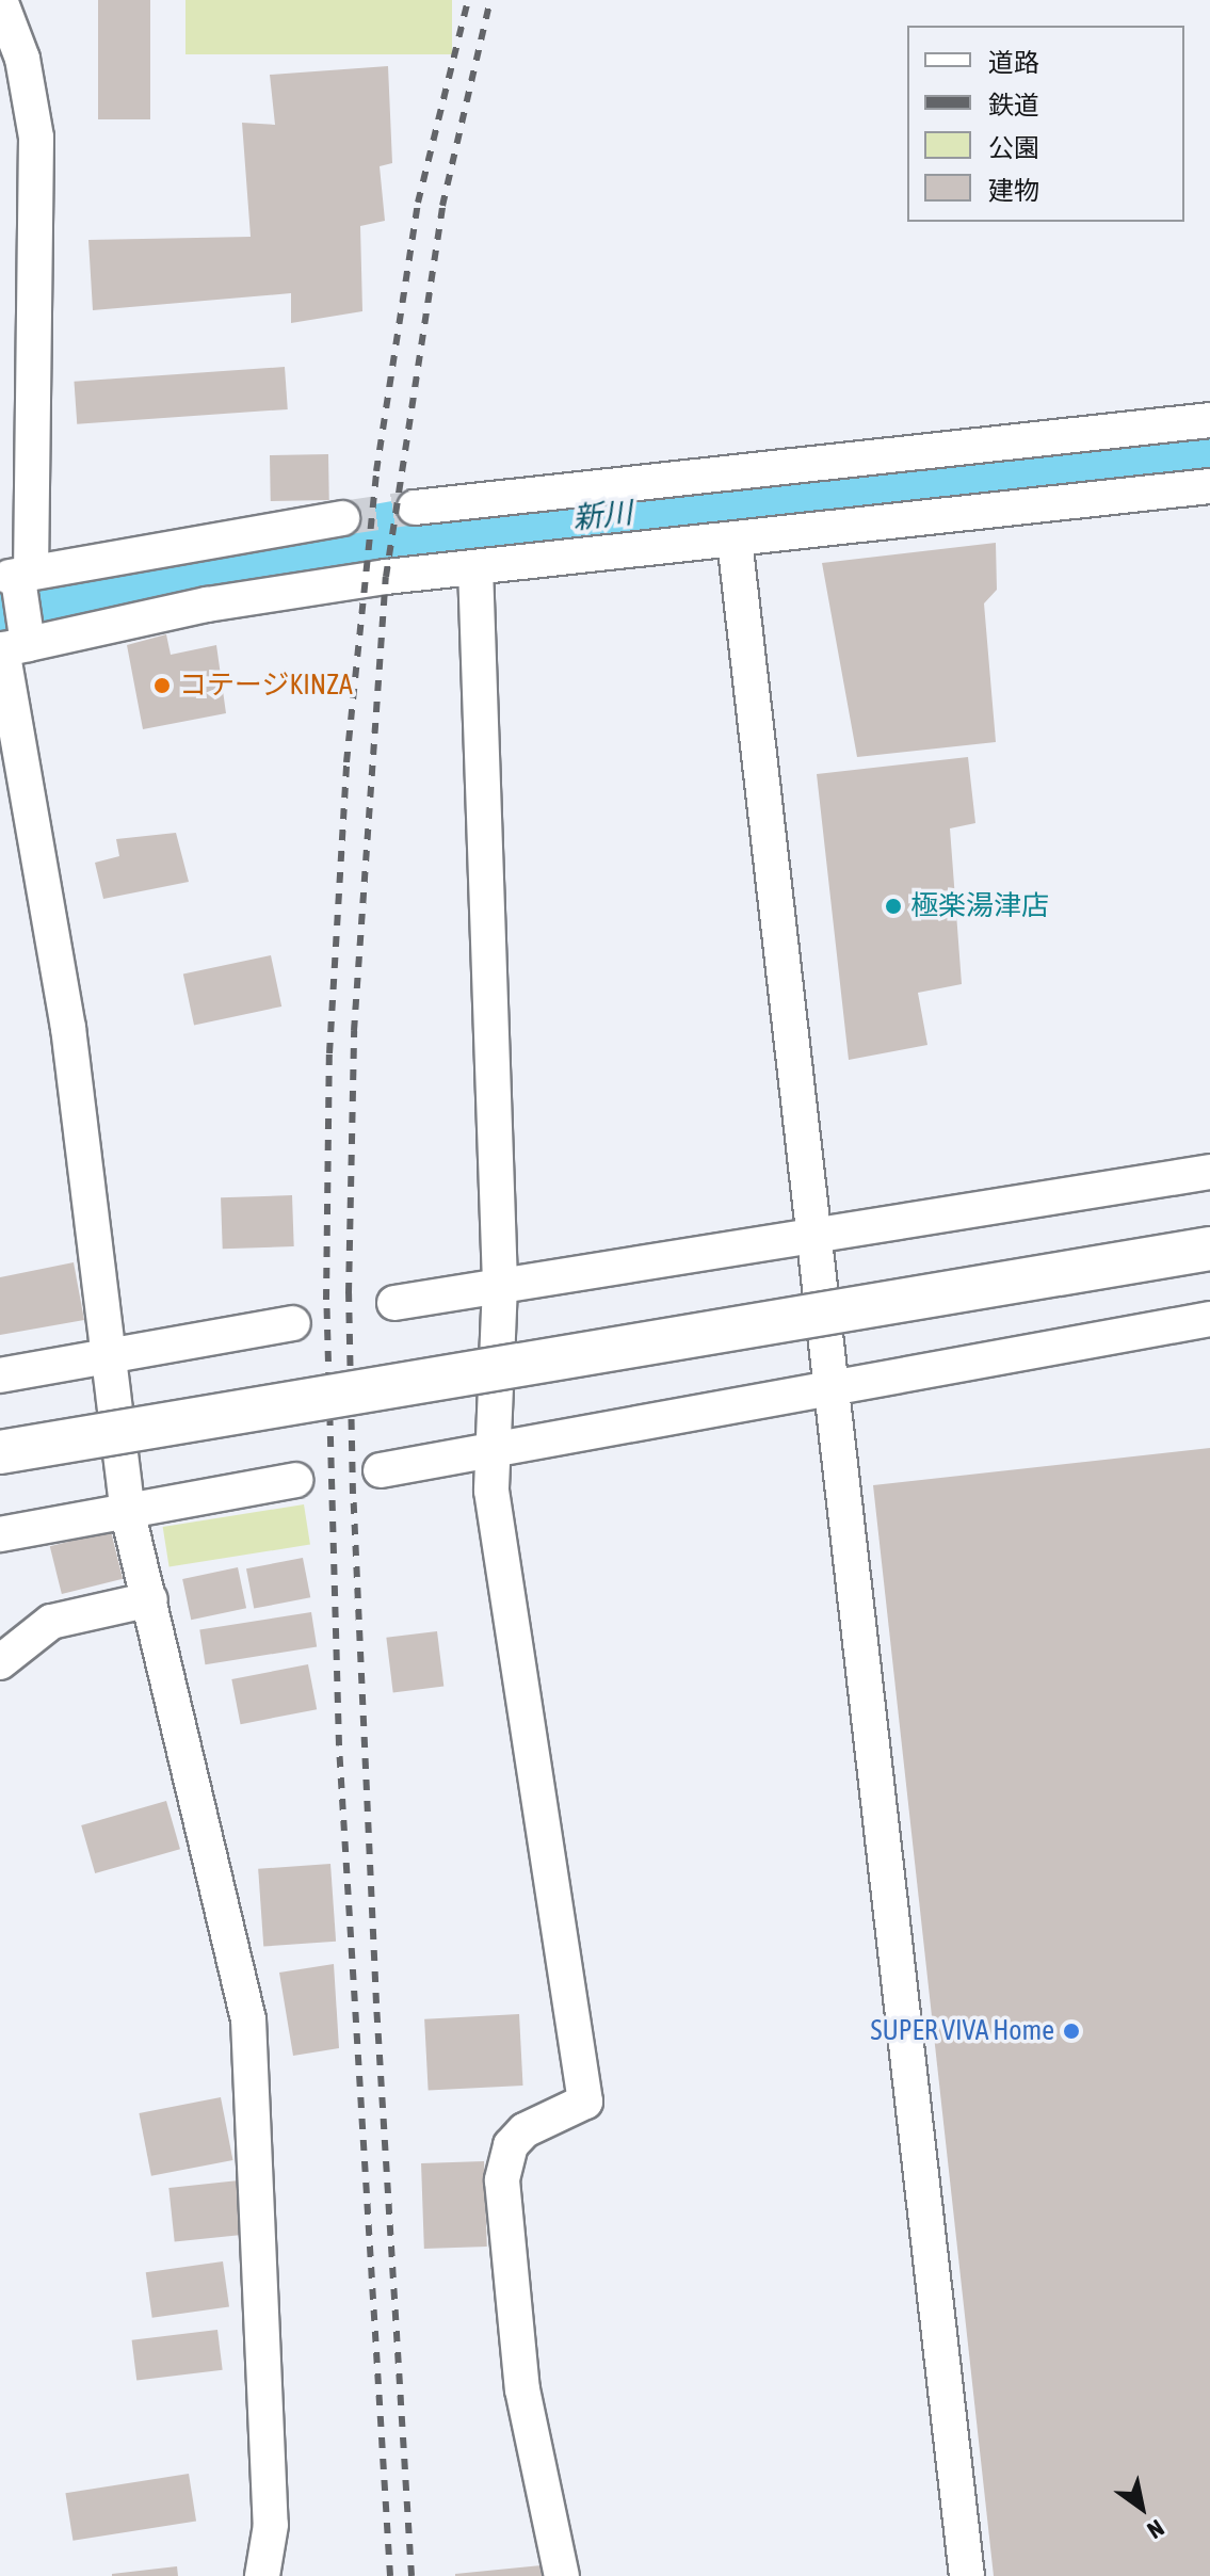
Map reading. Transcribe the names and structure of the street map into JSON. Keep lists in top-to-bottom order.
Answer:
{
  "water": ["新川"],
  "places": ["コテージKINZA", "極楽湯津店", "SUPER VIVA Home"],
  "legend": [
    "道路",
    "鉄道",
    "公園",
    "建物"
  ],
  "north": "bottom right"
}
